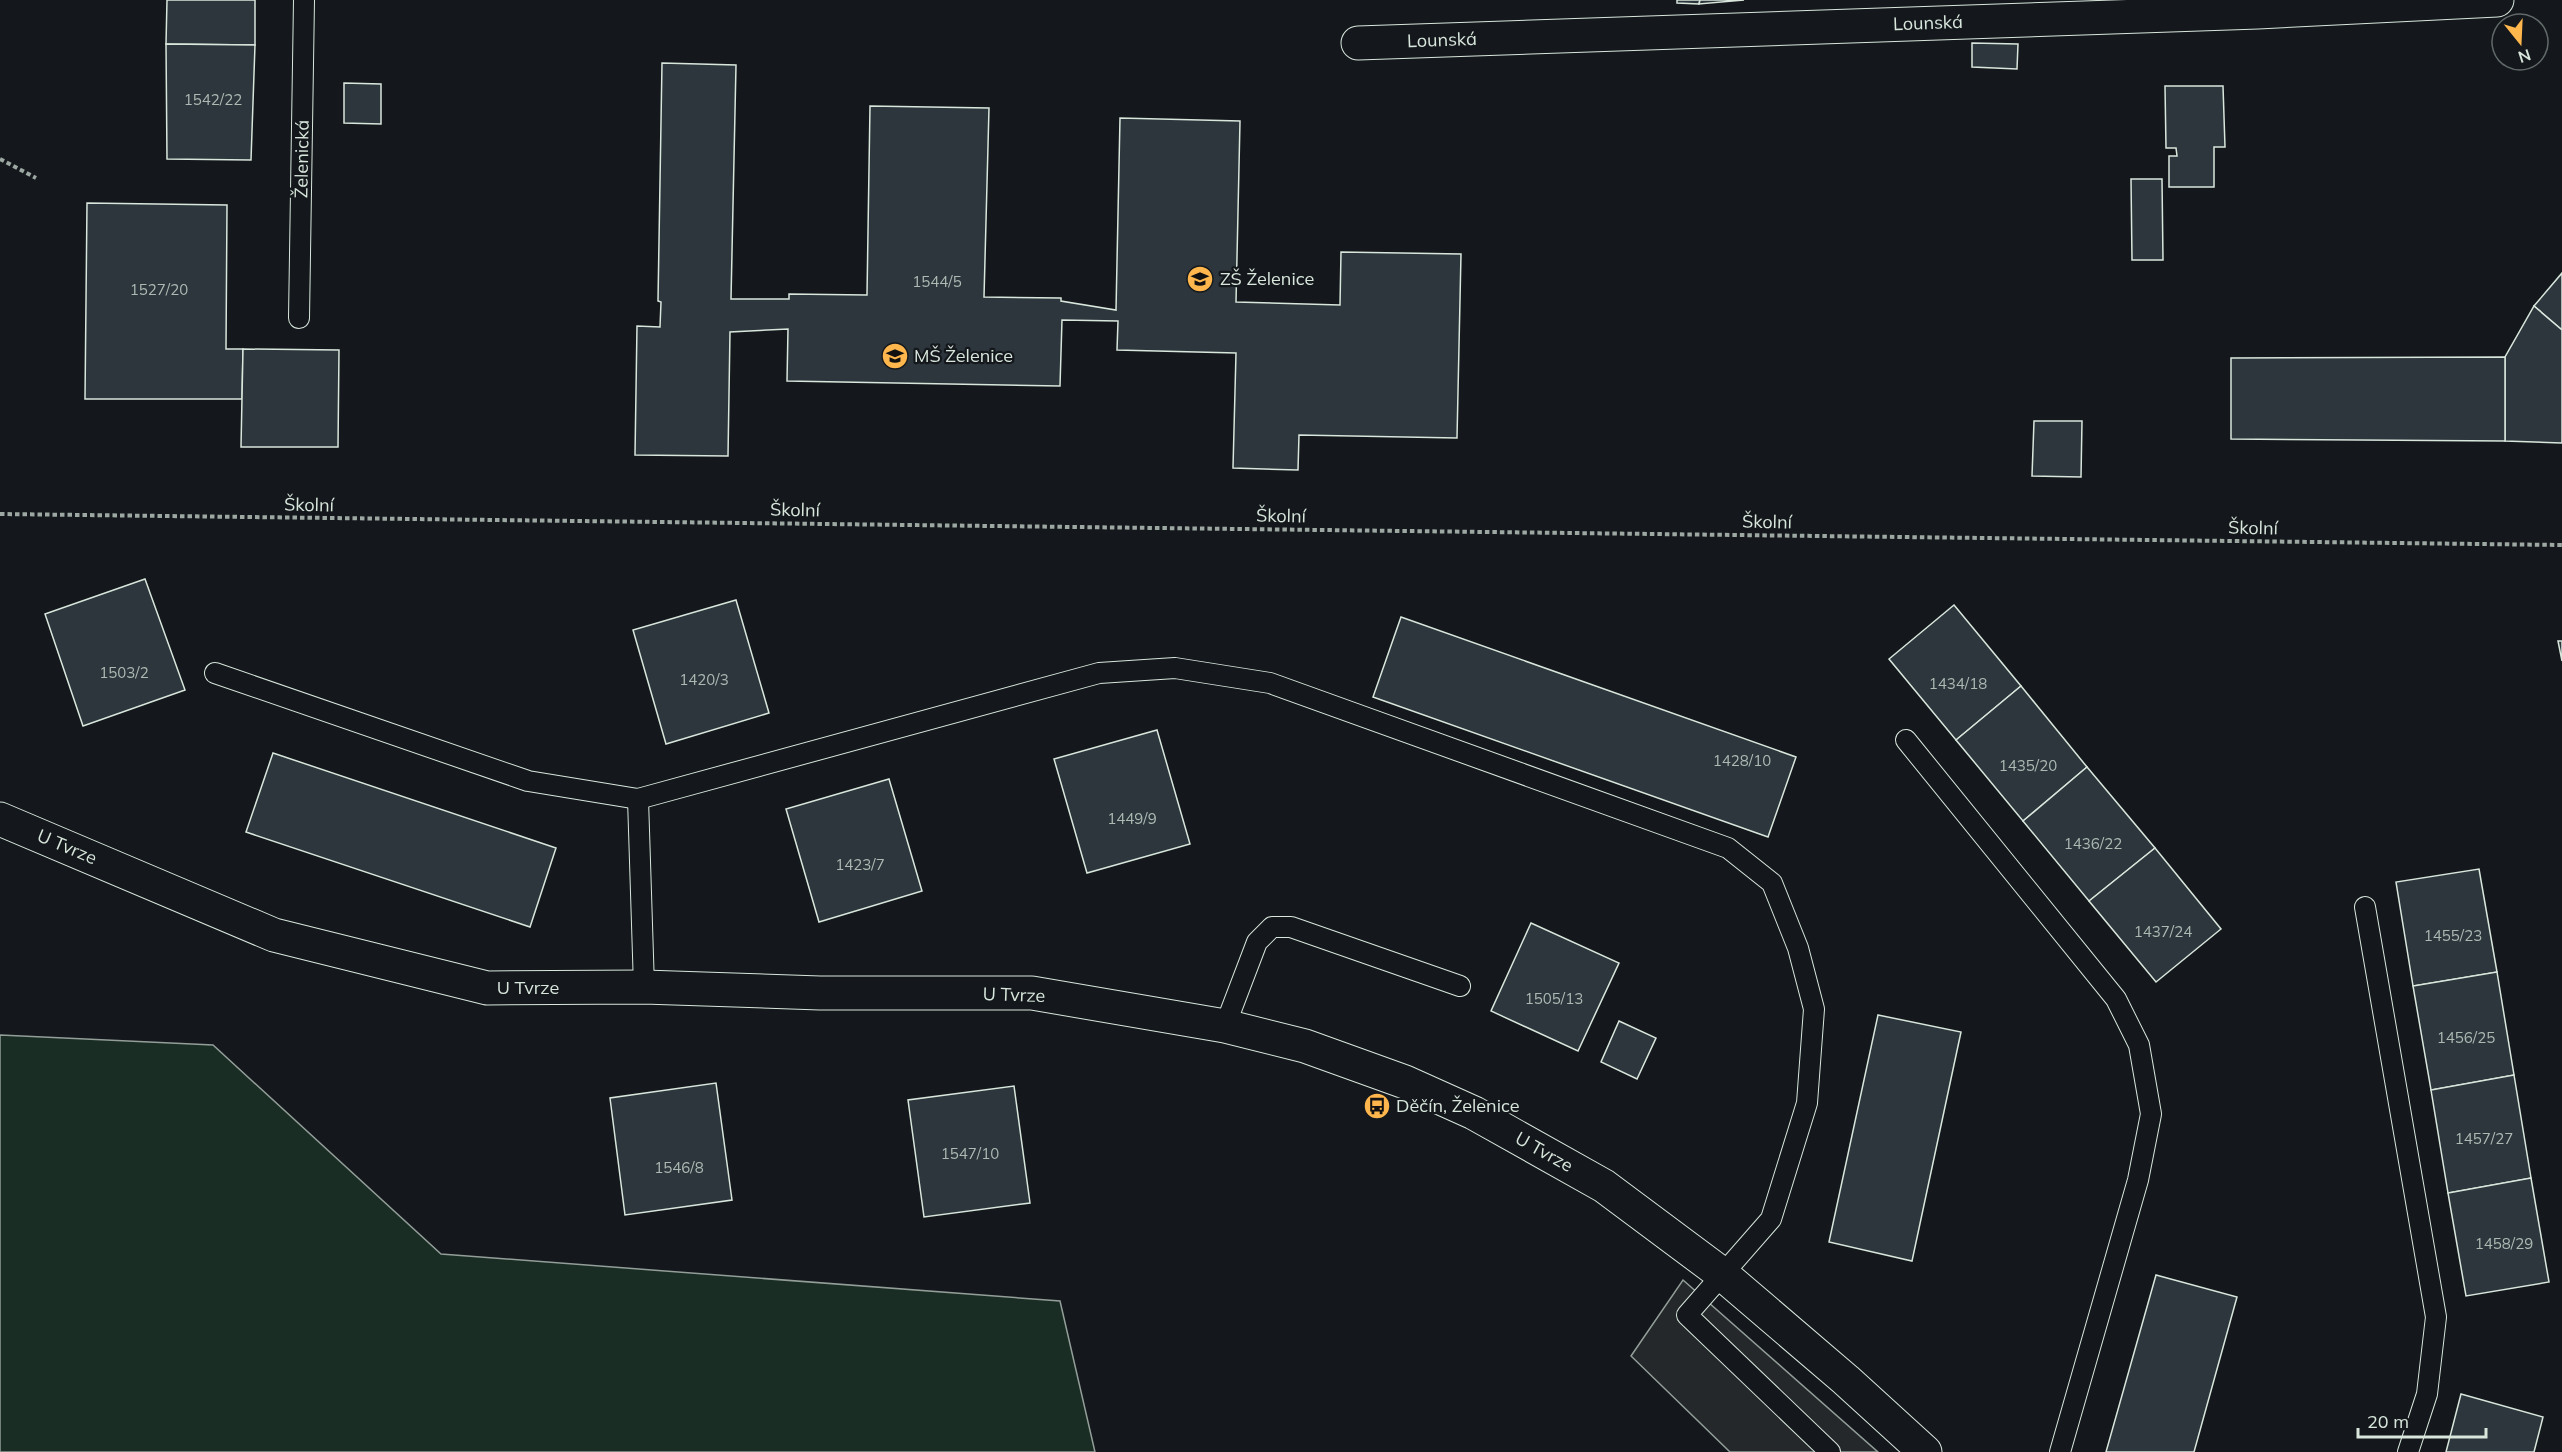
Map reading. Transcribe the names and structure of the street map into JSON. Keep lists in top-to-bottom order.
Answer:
{
  "streets": {
    "street": ["Lounská", "U Tvrze"],
    "lane": ["Želenická"],
    "path": ["Školní"]
  },
  "places": {
    "school or university": ["ZŠ Želenice", "MŠ Želenice"],
    "bus stop": ["Děčín, Želenice"]
  },
  "house_numbers": [
    "1542/22",
    "1544/5",
    "1527/20",
    "1503/2",
    "1420/3",
    "1434/18",
    "1428/10",
    "1435/20",
    "1449/9",
    "1436/22",
    "1423/7",
    "1437/24",
    "1455/23",
    "1505/13",
    "1456/25",
    "1457/27",
    "1547/10",
    "1546/8",
    "1458/29"
  ],
  "scale_bar": "20 m",
  "north": "bottom"
}
